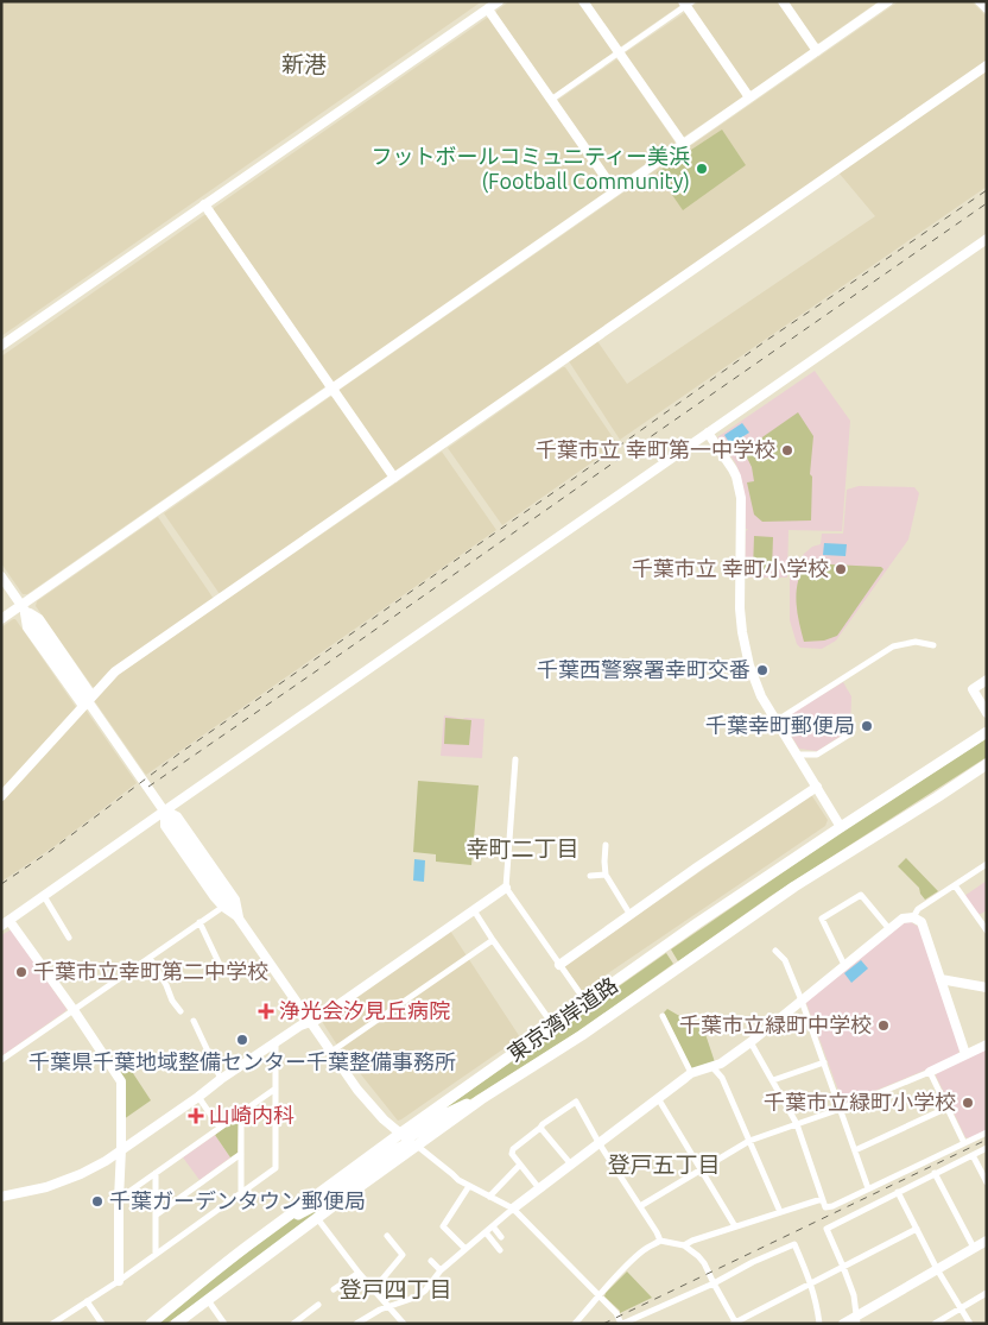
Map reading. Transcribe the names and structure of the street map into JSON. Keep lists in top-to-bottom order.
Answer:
{
  "streets": {
    "highway": ["東京湾岸道路"]
  },
  "districts": [
    "新港",
    "幸町二丁目",
    "登戸五丁目",
    "登戸四丁目"
  ],
  "places": {
    "other": [
      "フットボールコミュニティー美浜 (Football Community)",
      "千葉市立 幸町第一中学校",
      "千葉市立 幸町小学校",
      "千葉西警察署幸町交番",
      "千葉幸町郵便局",
      "千葉市立幸町第二中学校",
      "千葉市立緑町中学校",
      "千葉県千葉地域整備センター千葉整備事務所",
      "千葉市立緑町小学校",
      "千葉ガーデンタウン郵便局"
    ],
    "health": ["浄光会汐見丘病院", "山崎内科"]
  }
}
